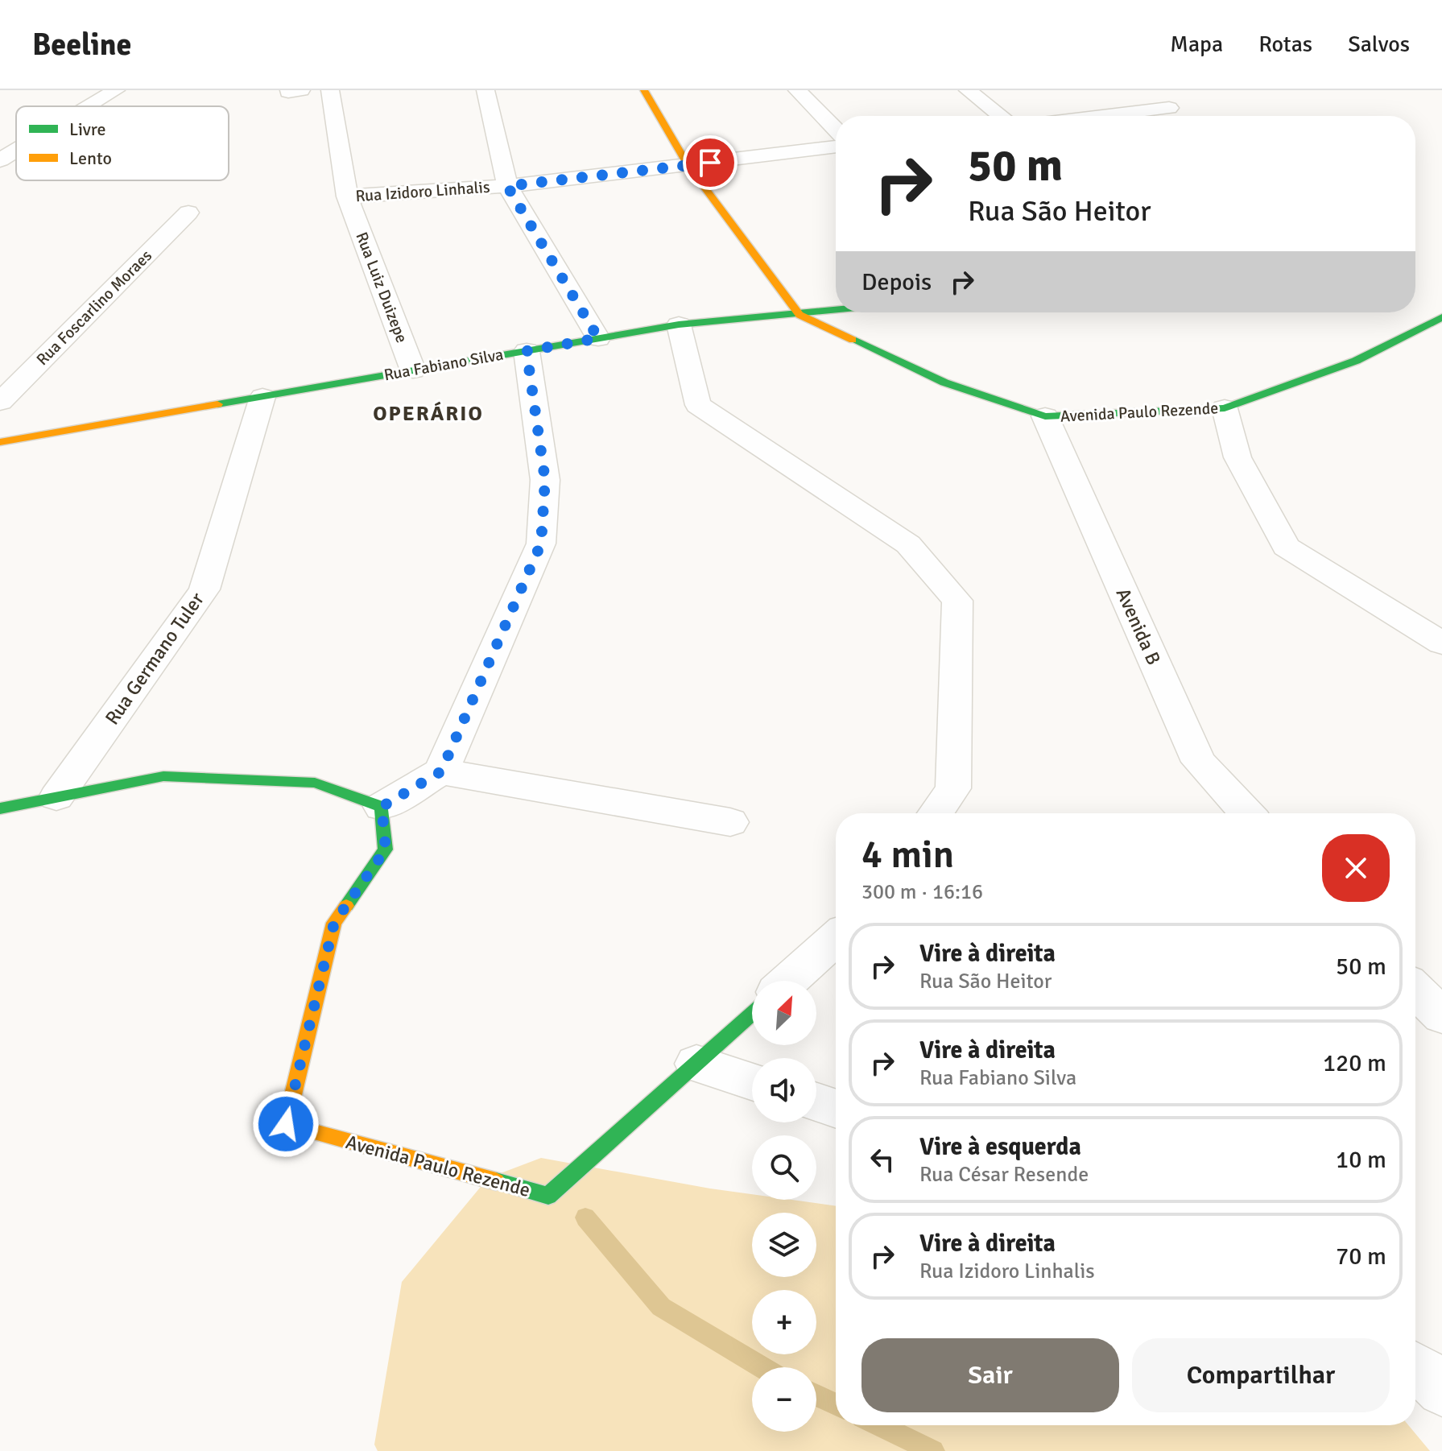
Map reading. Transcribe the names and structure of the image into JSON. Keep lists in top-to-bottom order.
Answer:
{
  "streets": {
    "street": [
      "Rua Izidoro Linhalis",
      "Rua Luiz Duizepe",
      "Rua Foscarlino Moraes",
      "Rua Fabiano Silva",
      "Avenida Paulo Rezende",
      "Avenida B",
      "Rua Germano Tuler"
    ]
  },
  "crossings": [
    ["Rua Izidoro Linhalis", "Rua Luiz Duizepe"],
    ["Rua Luiz Duizepe", "Rua Fabiano Silva"],
    ["Rua Fabiano Silva", "Avenida Paulo Rezende"],
    ["Rua Fabiano Silva", "Rua Germano Tuler"],
    ["Avenida Paulo Rezende", "Avenida B"]
  ],
  "districts": ["OPERÁRIO"],
  "legend": ["Livre", "Lento"],
  "north": "top right",
  "page": {
    "header": "Beeline",
    "nav": ["Mapa", "Rotas", "Salvos"],
    "turn": ["50 m", "Rua São Heitor"],
    "then": "Depois",
    "heading": ["4 min", "300 m · 16:16"],
    "list": [
      {
        "name": "Vire à direita",
        "note": "Rua São Heitor",
        "value": "50 m"
      },
      {
        "name": "Vire à direita",
        "note": "Rua Fabiano Silva",
        "value": "120 m"
      },
      {
        "name": "Vire à esquerda",
        "note": "Rua César Resende",
        "value": "10 m"
      },
      {
        "name": "Vire à direita",
        "note": "Rua Izidoro Linhalis",
        "value": "70 m"
      }
    ],
    "map_buttons": ["+", "−"],
    "buttons": ["Sair", "Compartilhar"]
  }
}
